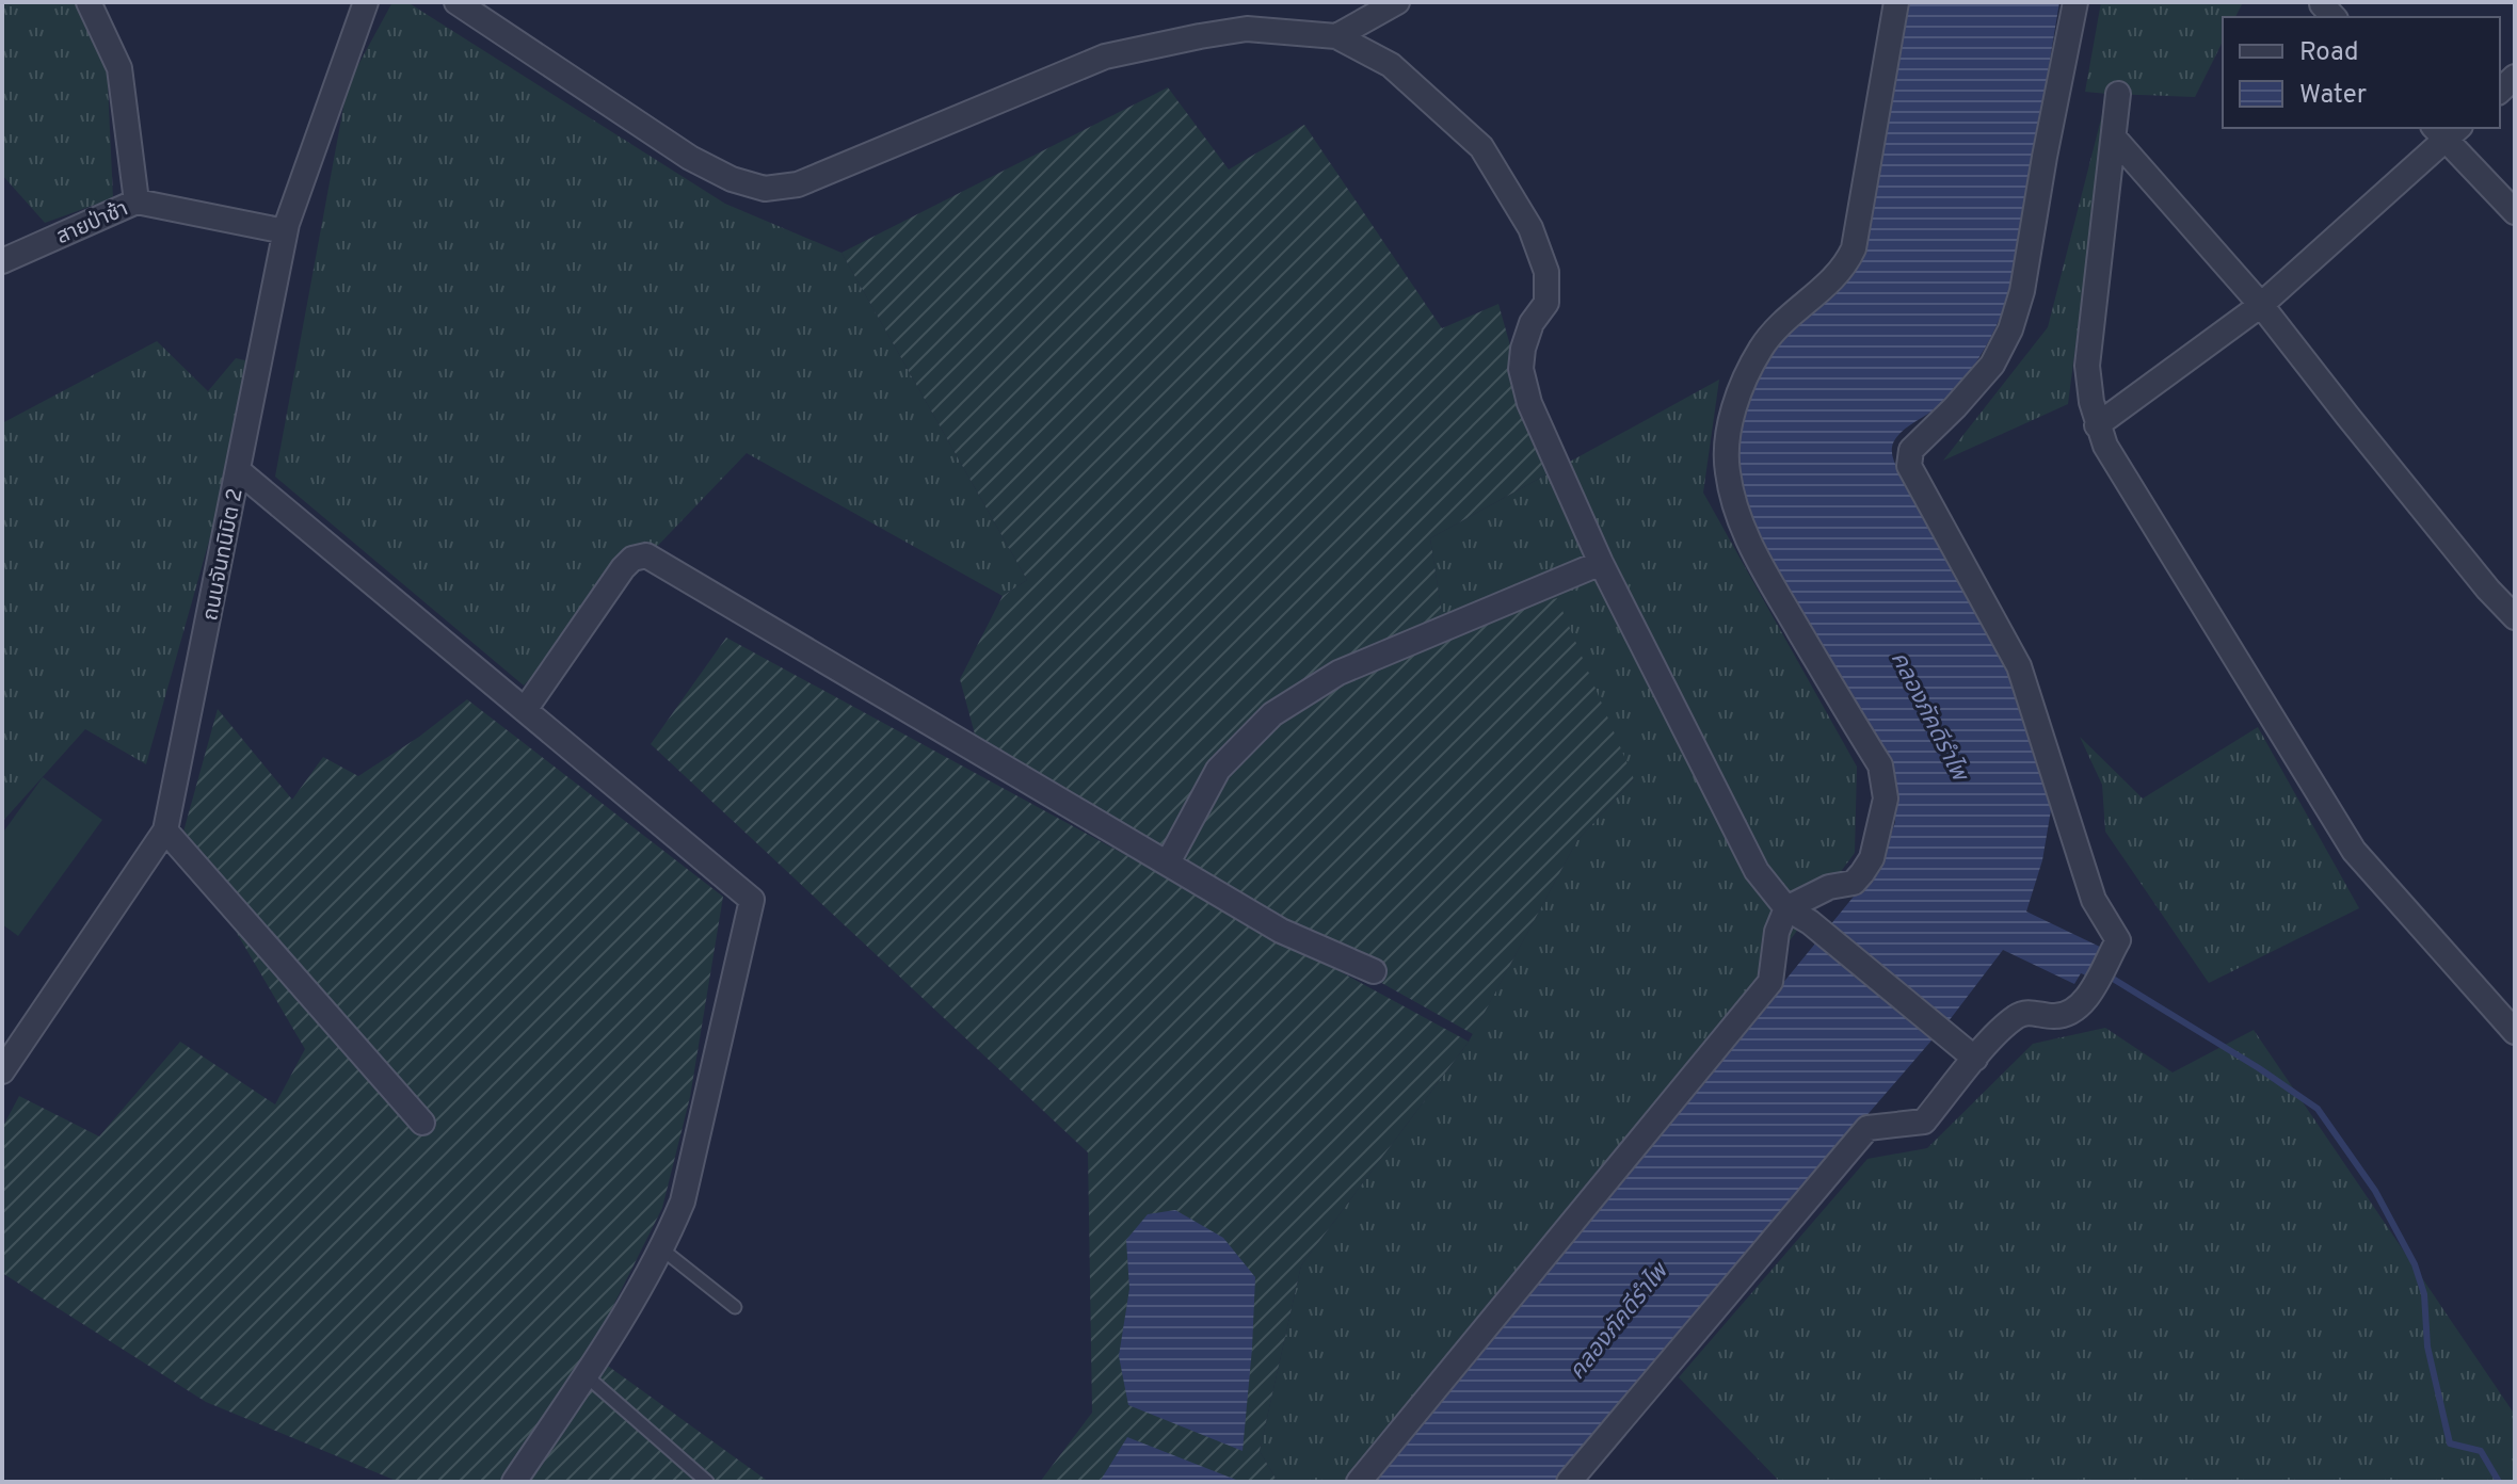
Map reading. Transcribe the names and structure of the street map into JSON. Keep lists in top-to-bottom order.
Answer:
{
  "streets": {
    "street": ["สายป่าช้า", "ถนนจันทนิมิต 2"]
  },
  "crossings": [
    ["สายป่าช้า", "ถนนจันทนิมิต 2"]
  ],
  "water": ["คลองภัคดีรำไพ"],
  "legend": ["Road", "Water"]
}
